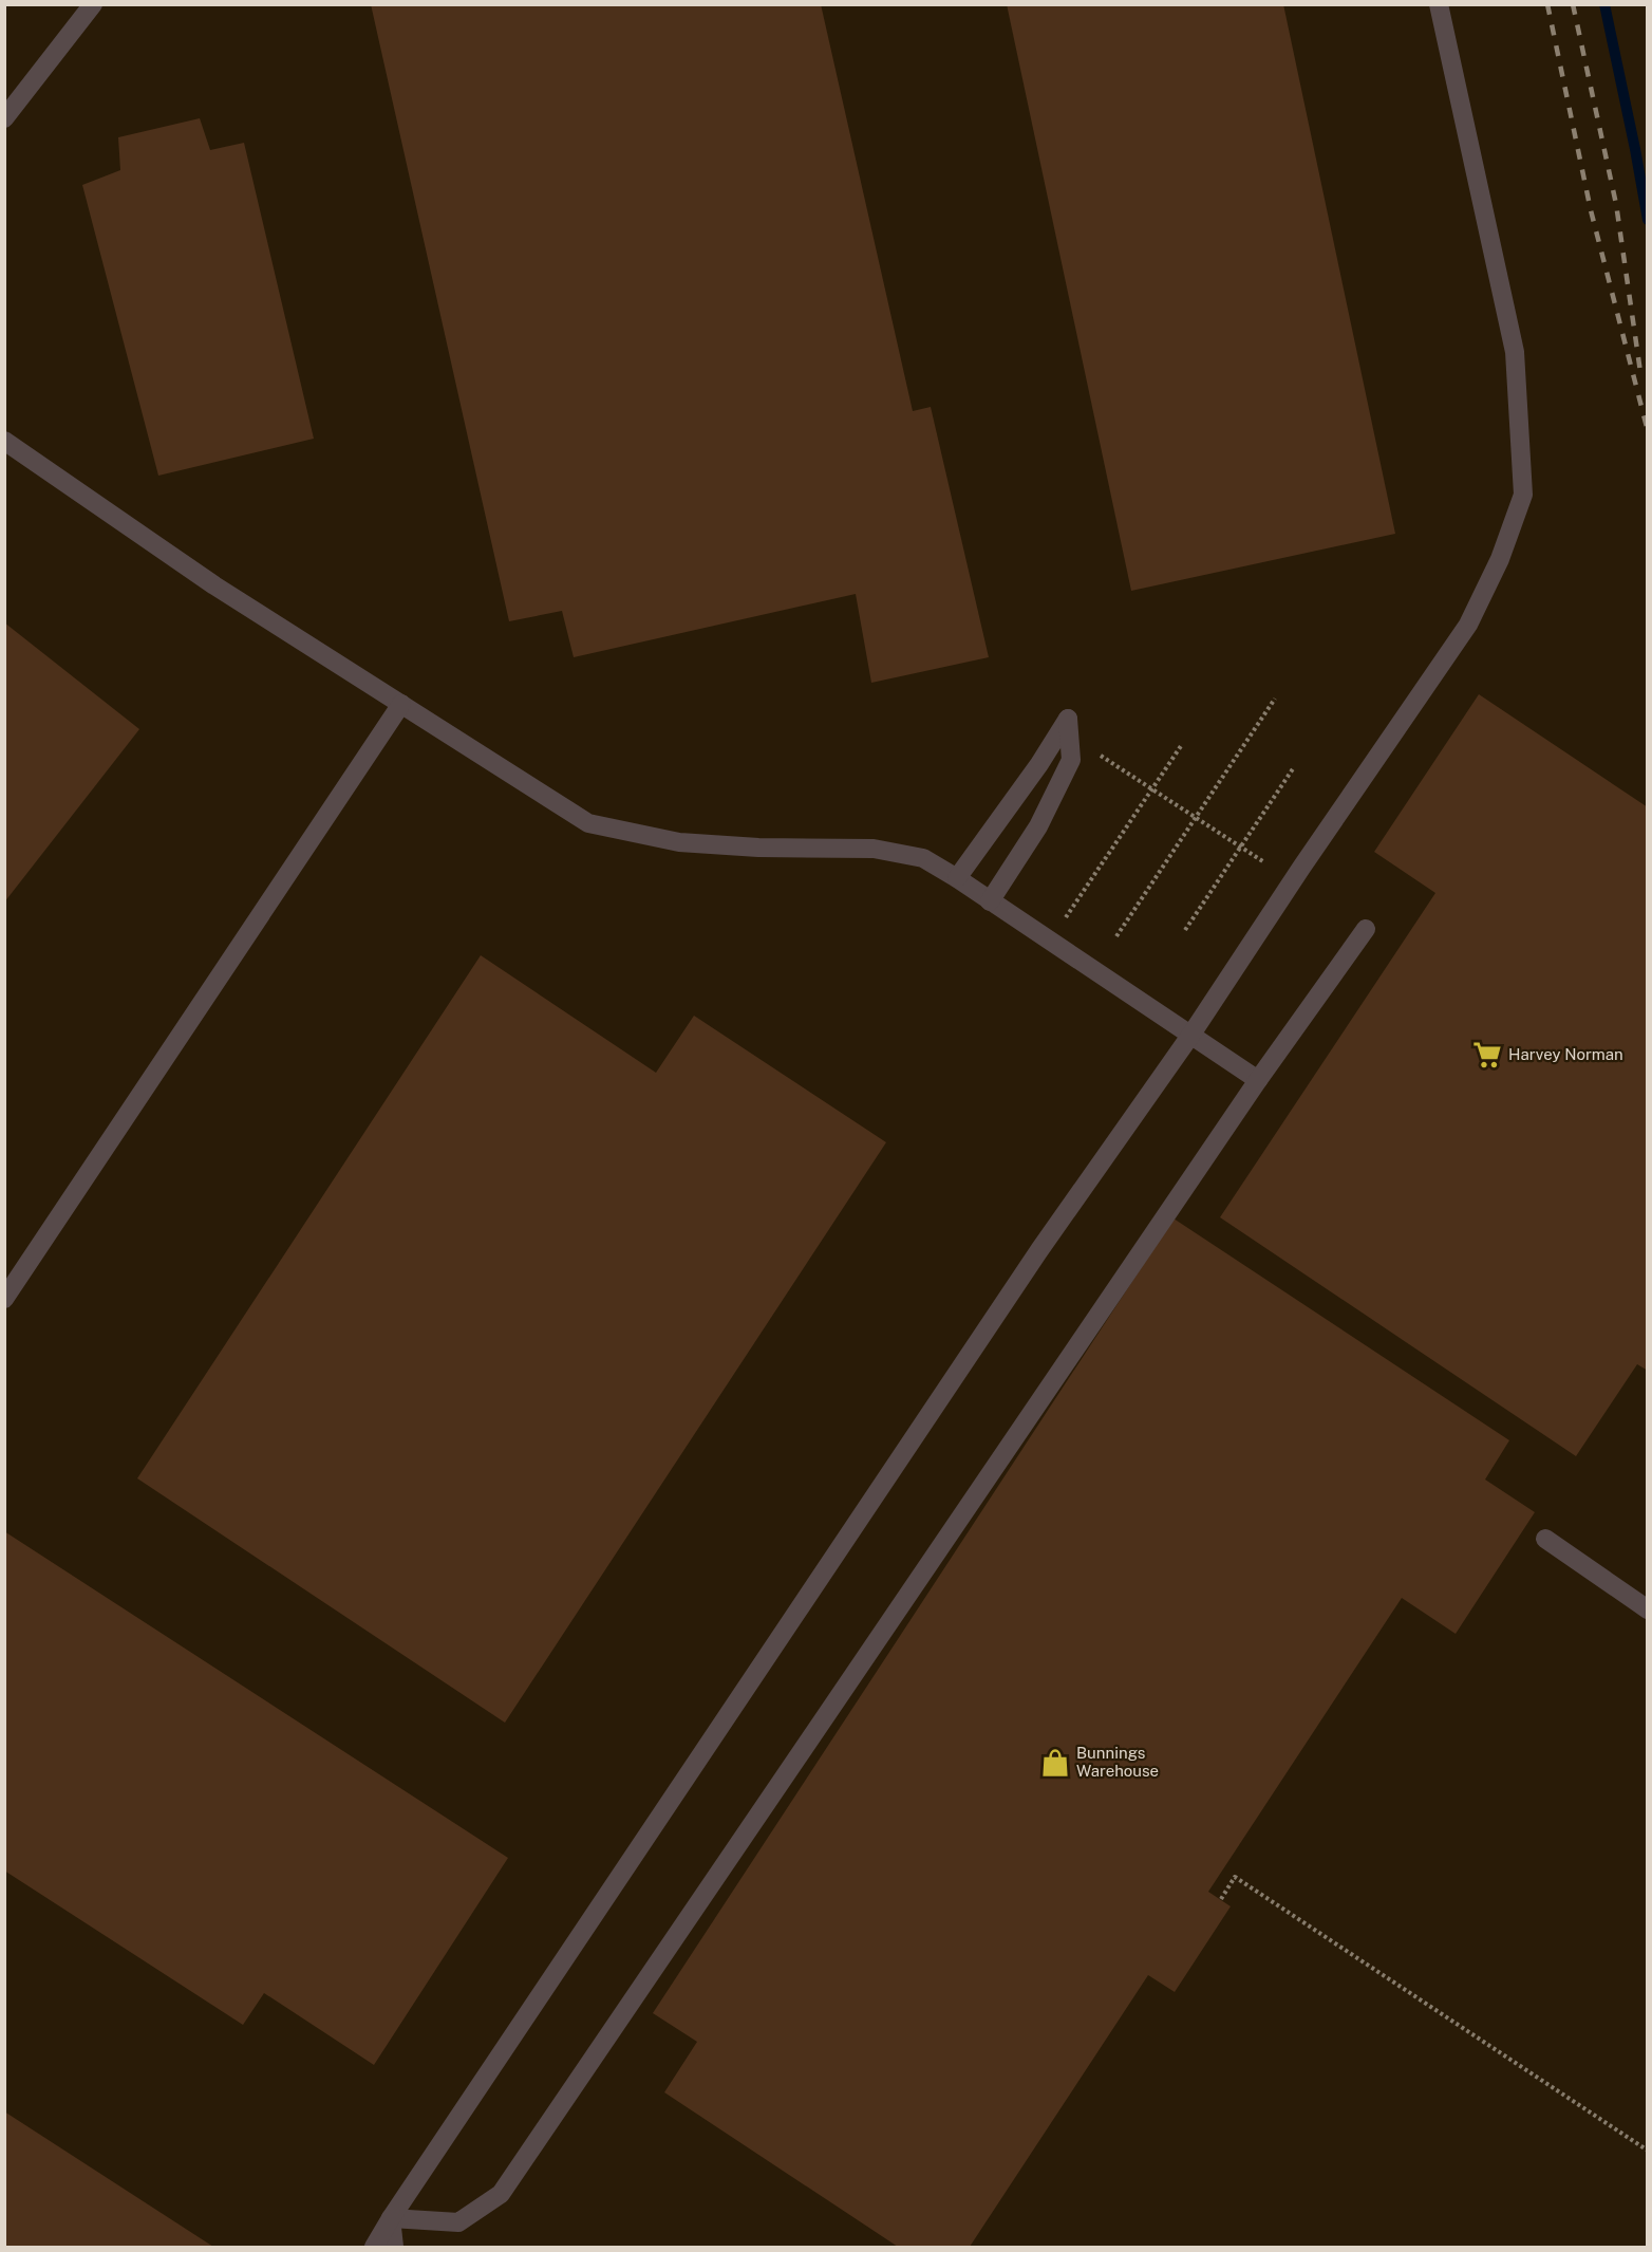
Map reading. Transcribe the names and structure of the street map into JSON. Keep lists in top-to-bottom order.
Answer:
{
  "places": {
    "supermarket": ["Harvey Norman"],
    "shop": ["Bunnings Warehouse"]
  }
}
